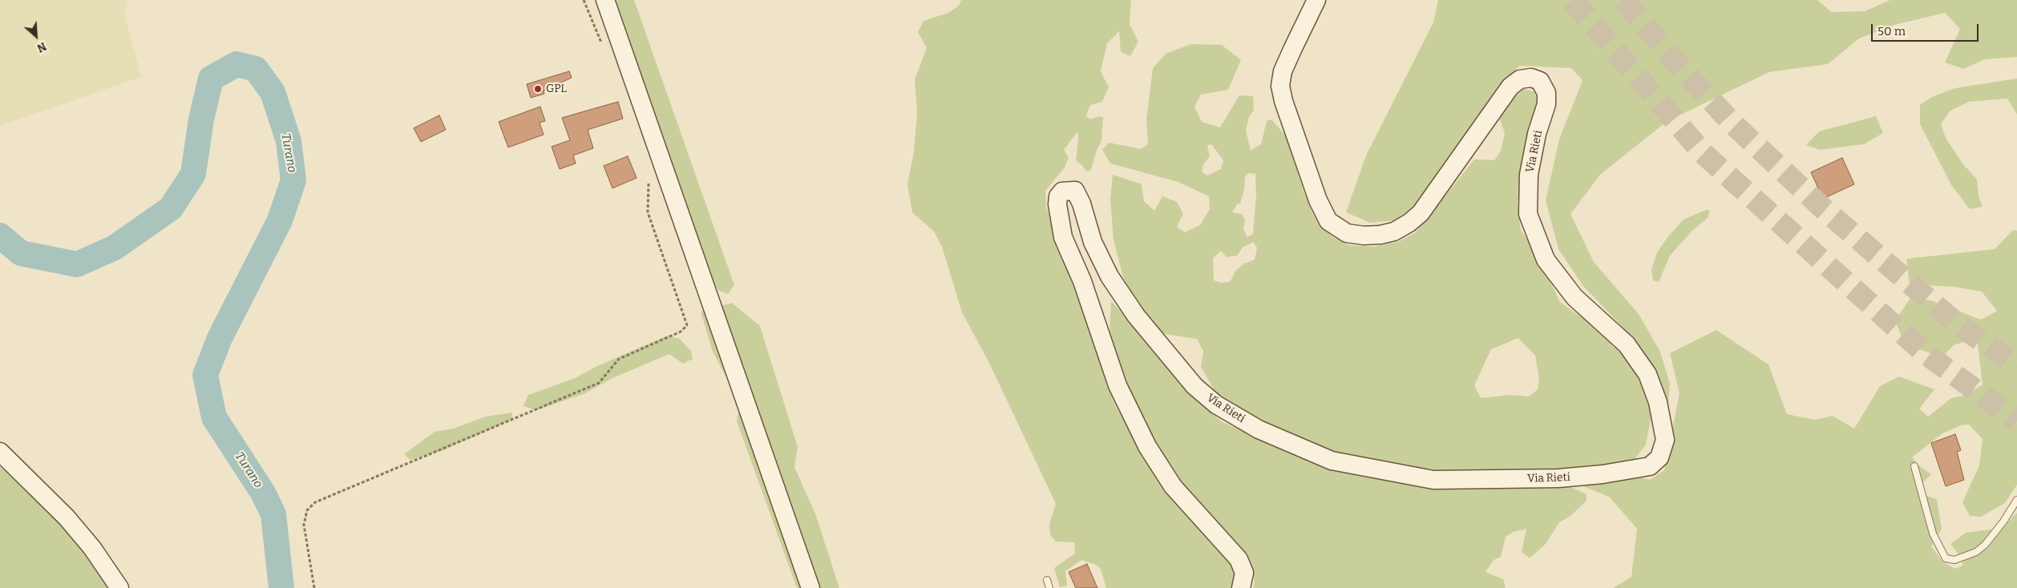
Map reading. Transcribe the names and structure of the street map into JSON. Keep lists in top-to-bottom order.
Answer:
{
  "streets": {
    "street": ["Via Rieti"]
  },
  "water": ["Turano"],
  "places": ["GPL"],
  "scale_bar": "50 m",
  "north": "bottom right"
}
